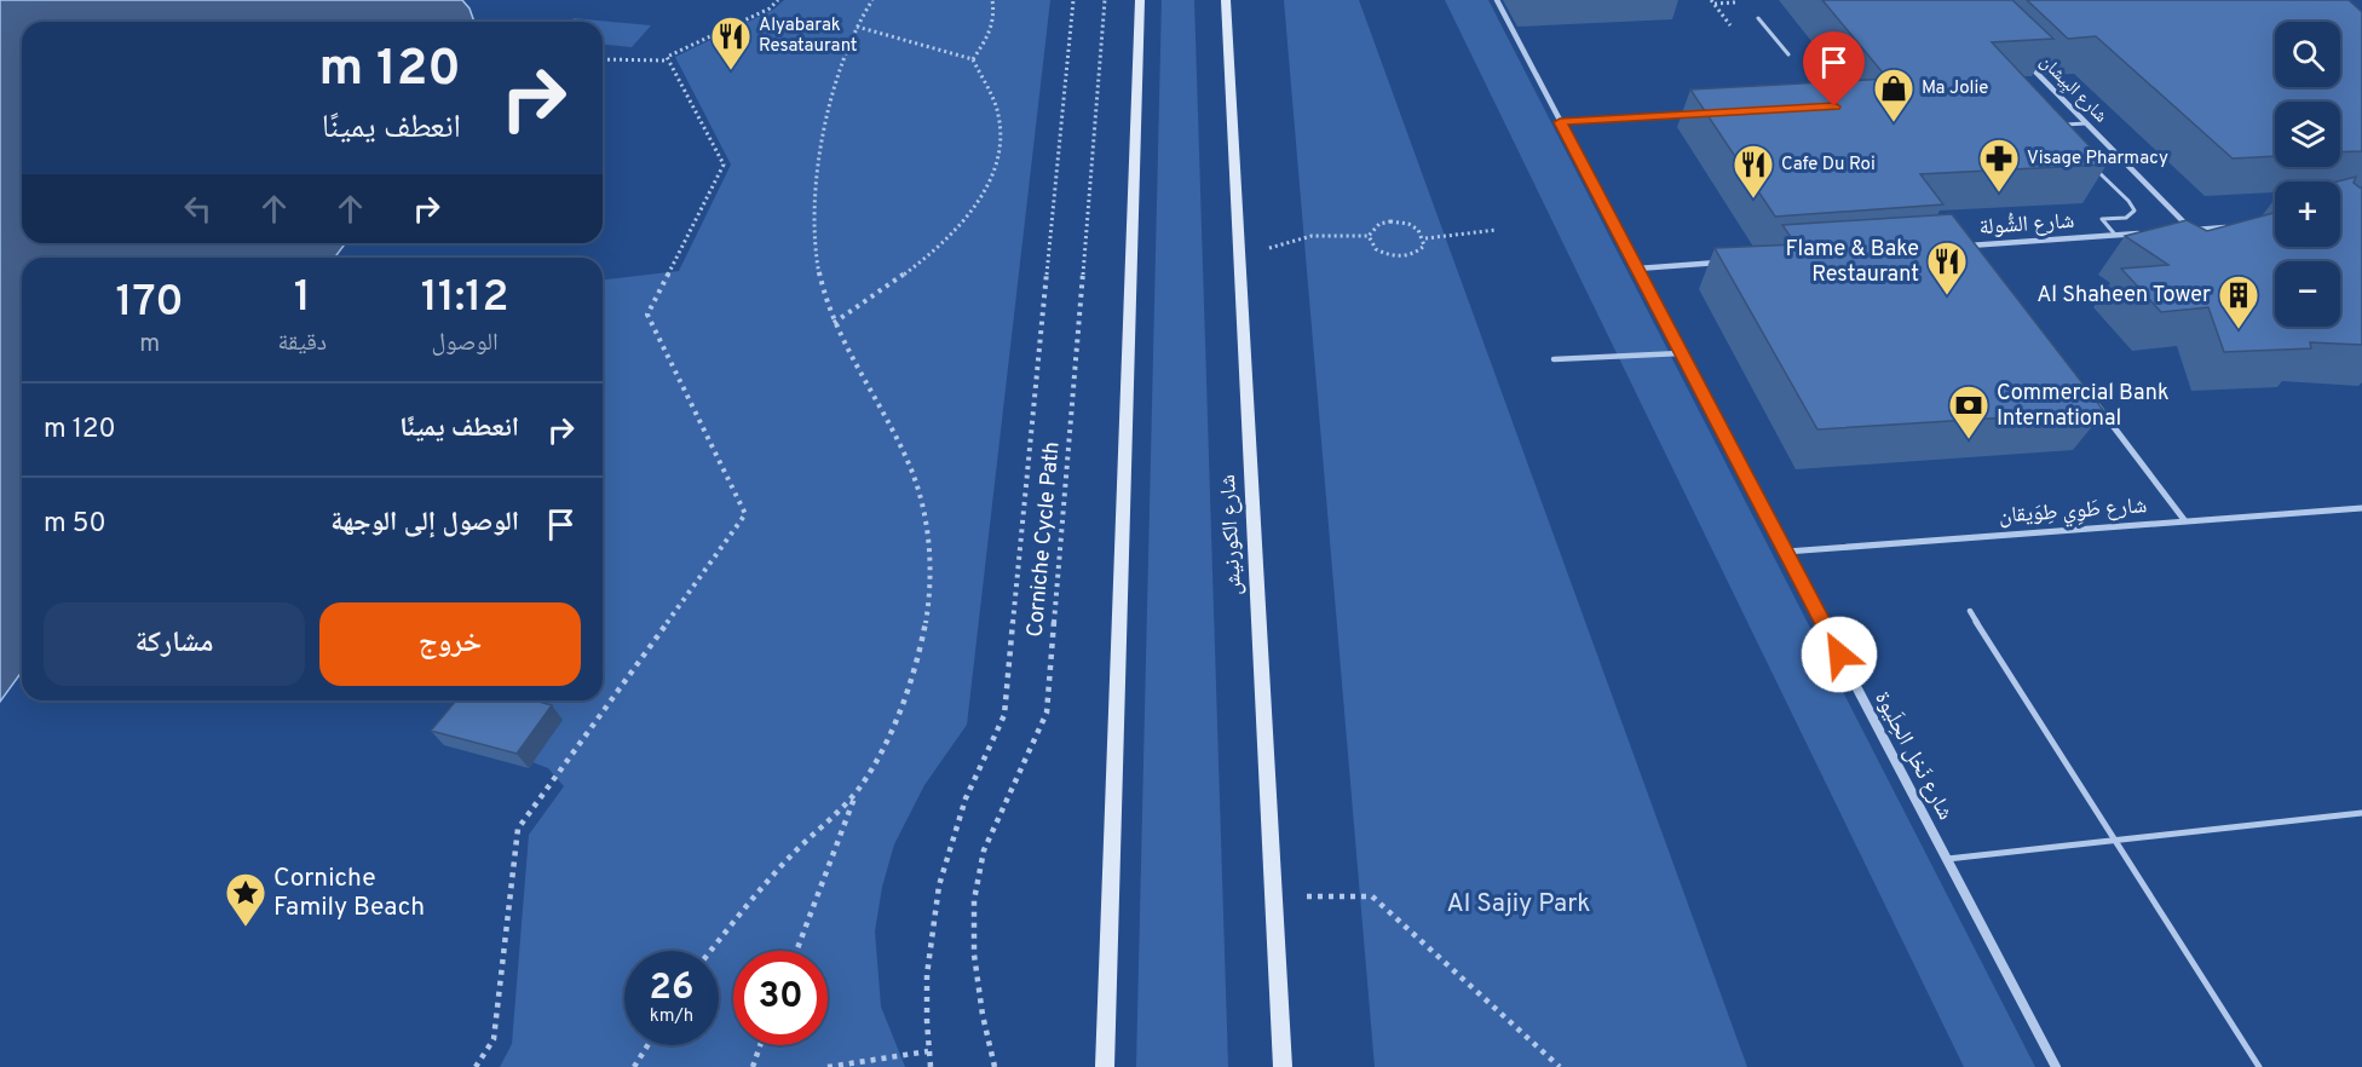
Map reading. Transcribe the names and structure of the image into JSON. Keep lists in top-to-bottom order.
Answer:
{
  "streets": {
    "main road": ["شارع الكورنيش"],
    "street": [
      "شارع البِيشان",
      "شارع الشُّولة",
      "شارع طَوِي طِوَيقان",
      "شارع نَخل الحِلَيوة"
    ],
    "path": ["Corniche Cycle Path"]
  },
  "crossings": [
    ["شارع طَوِي طِوَيقان", "شارع نَخل الحِلَيوة"]
  ],
  "parks": ["Al Sajiy Park"],
  "places": {
    "restaurant": ["Alyabarak Resataurant", "Cafe Du Roi", "Flame & Bake Restaurant"],
    "shop": ["Ma Jolie"],
    "pharmacy": ["Visage Pharmacy"],
    "building": ["Al Shaheen Tower"],
    "bank": ["Commercial Bank International"],
    "place": ["Corniche Family Beach"]
  },
  "page": {
    "map_buttons": ["+", "−"],
    "turn": ["120 m", "انعطف يمينًا"],
    "eta": [
      "11:12",
      "الوصول",
      "1",
      "دقيقة",
      "170",
      "m"
    ],
    "list": [
      {
        "name": "انعطف يمينًا",
        "value": "120 m"
      },
      {
        "name": "الوصول إلى الوجهة",
        "value": "50 m"
      }
    ],
    "buttons": ["خروج", "مشاركة"],
    "speed": "26 km/h",
    "limit": "30"
  }
}
